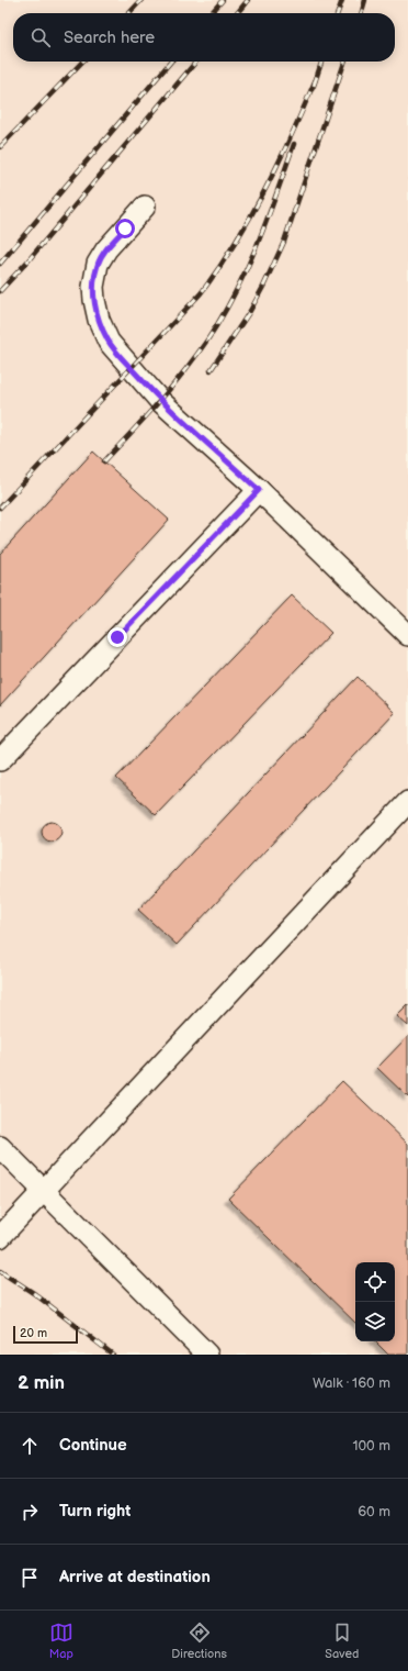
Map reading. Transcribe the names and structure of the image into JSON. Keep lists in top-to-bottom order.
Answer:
{
  "scale_bar": "20 m",
  "page": {
    "search": "Search here",
    "scale": "20 m",
    "heading": ["2 min", "Walk · 160 m"],
    "list": [
      ["Continue", "100 m"],
      ["Turn right", "60 m"],
      "Arrive at destination"
    ],
    "nav": ["Map", "Directions", "Saved"]
  }
}
